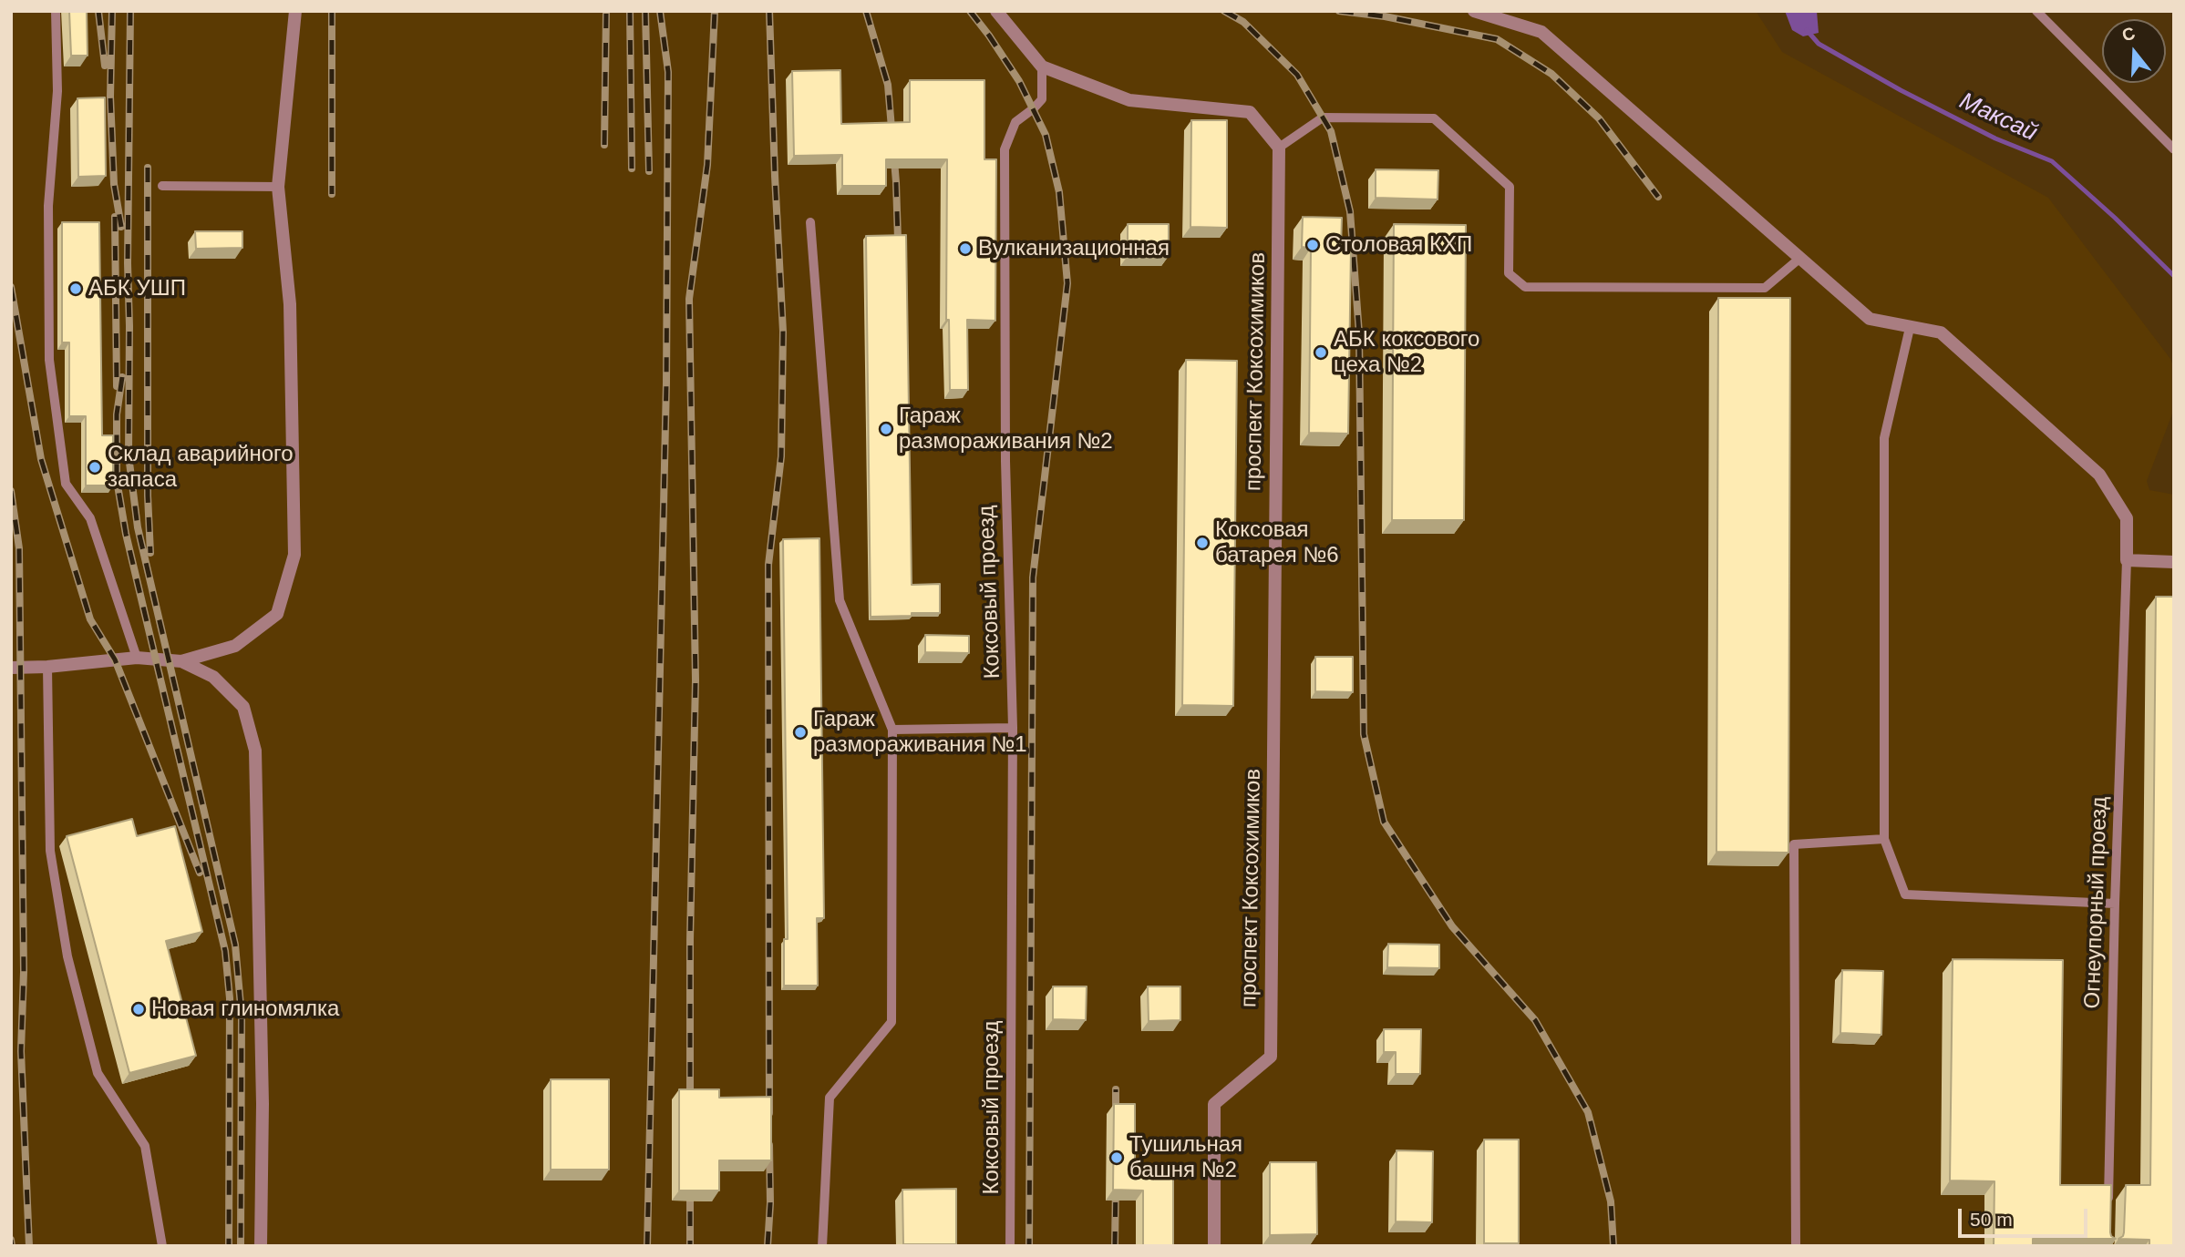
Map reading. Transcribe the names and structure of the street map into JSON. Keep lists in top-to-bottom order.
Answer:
{
  "streets": {
    "street": ["проспект Коксохимиков"],
    "lane": ["Коксовый проезд", "Огнеупорный проезд"]
  },
  "water": ["Максай"],
  "places": [
    "Столовая КХП",
    "Вулканизационная",
    "АБК УШП",
    "АБК коксового цеха №2",
    "Гараж размораживания №2",
    "Склад аварийного запаса",
    "Коксовая батарея №6",
    "Гараж размораживания №1",
    "Новая глиномялка",
    "Тушильная башня №2"
  ],
  "scale_bar": "50 m",
  "north": "top"
}
